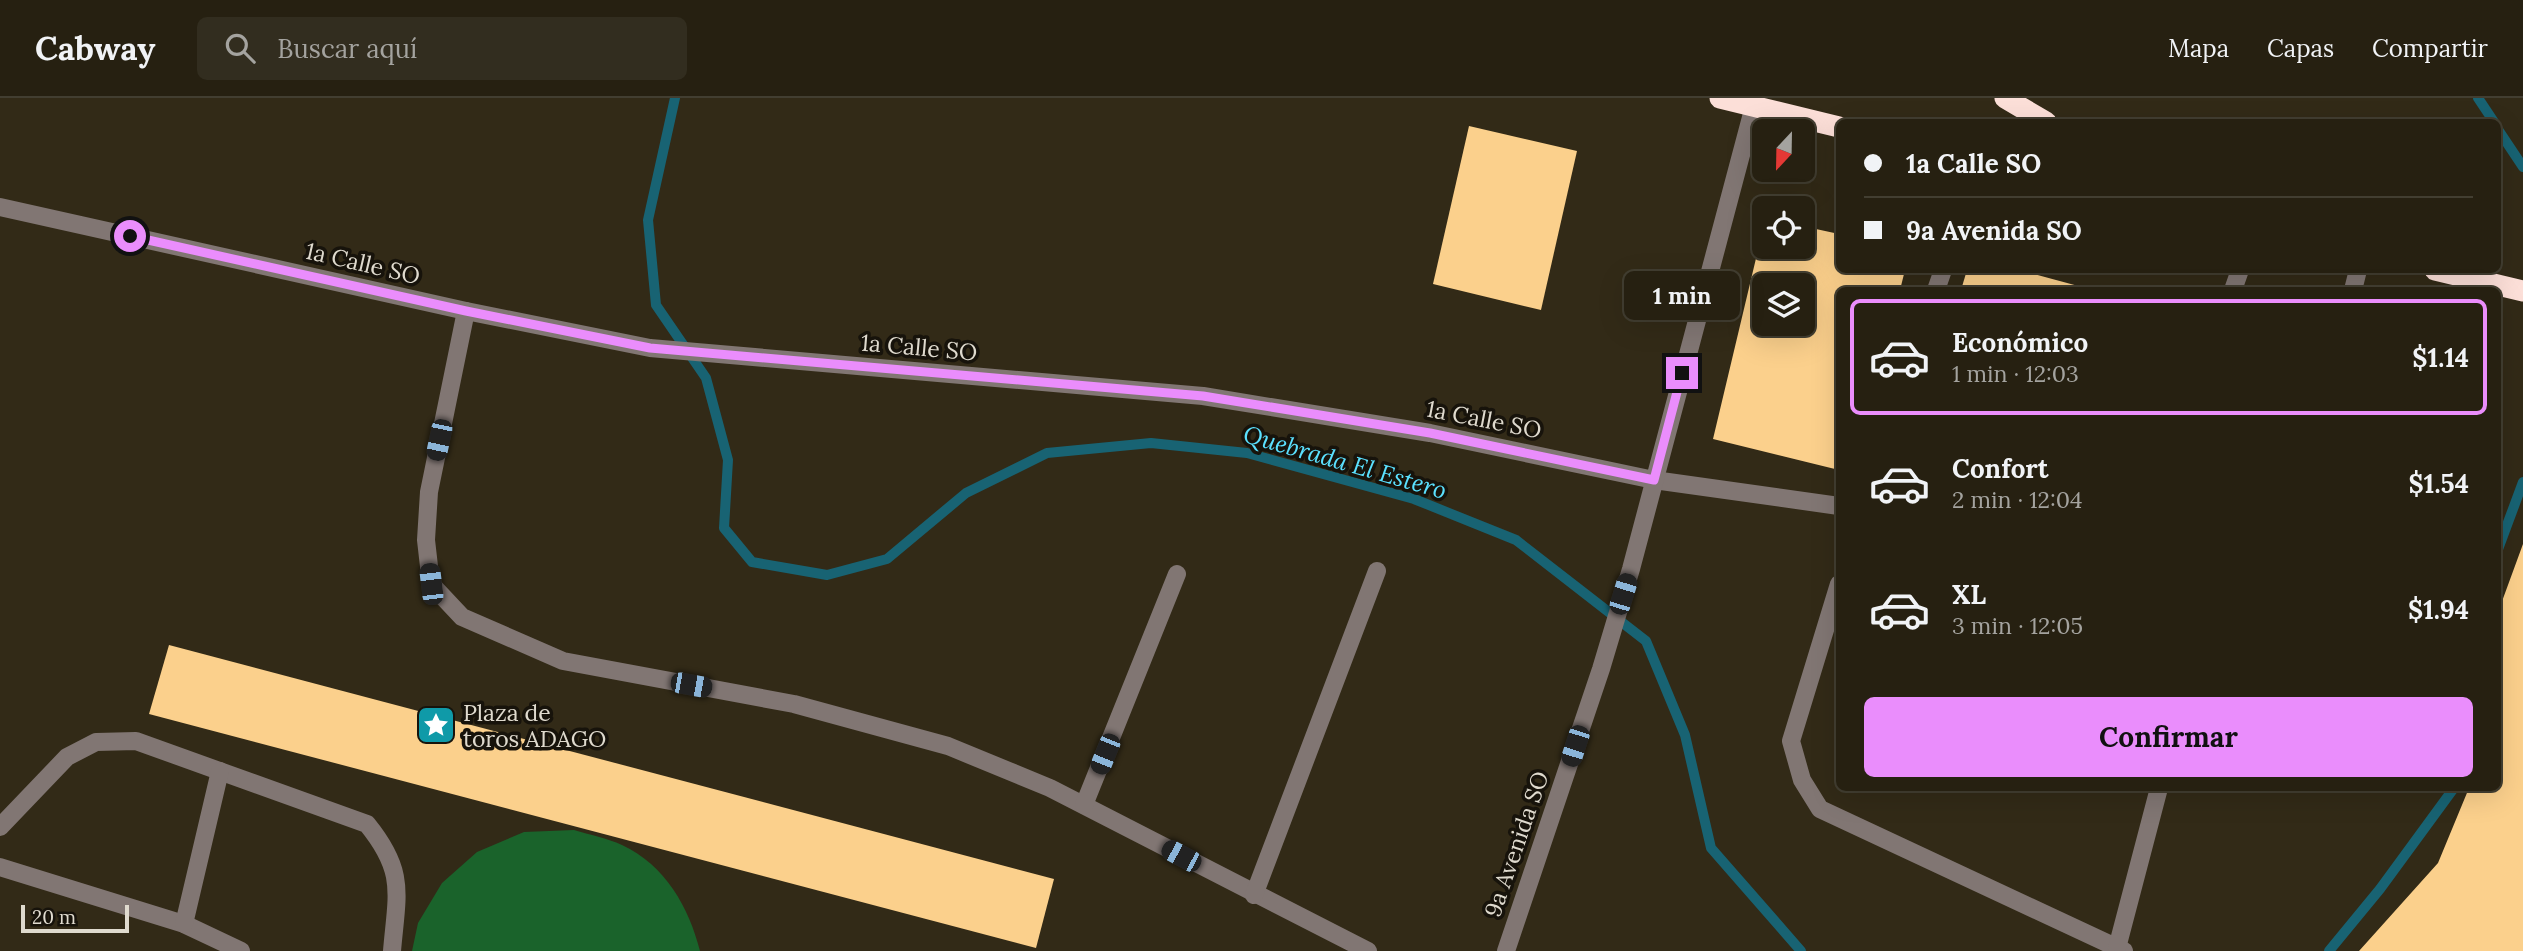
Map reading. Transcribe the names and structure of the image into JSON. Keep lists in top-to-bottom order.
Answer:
{
  "streets": {
    "street": ["1a Calle SO", "9a Avenida SO"]
  },
  "crossings": [
    ["1a Calle SO", "9a Avenida SO"]
  ],
  "water": ["Quebrada El Estero"],
  "places": {
    "place": ["Plaza de toros ADAGO"]
  },
  "scale_bar": "20 m",
  "north": "bottom",
  "page": {
    "header": "Cabway",
    "search": "Buscar aquí",
    "nav": ["Mapa", "Capas", "Compartir"],
    "banner": ["1a Calle SO", "9a Avenida SO"],
    "bubble": "1 min",
    "list": [
      {
        "name": "Económico",
        "note": "1 min · 12:03",
        "value": "$1.14"
      },
      {
        "name": "Confort",
        "note": "2 min · 12:04",
        "value": "$1.54"
      },
      {
        "name": "XL",
        "note": "3 min · 12:05",
        "value": "$1.94"
      }
    ],
    "buttons": "Confirmar",
    "scale": "20 m"
  }
}
